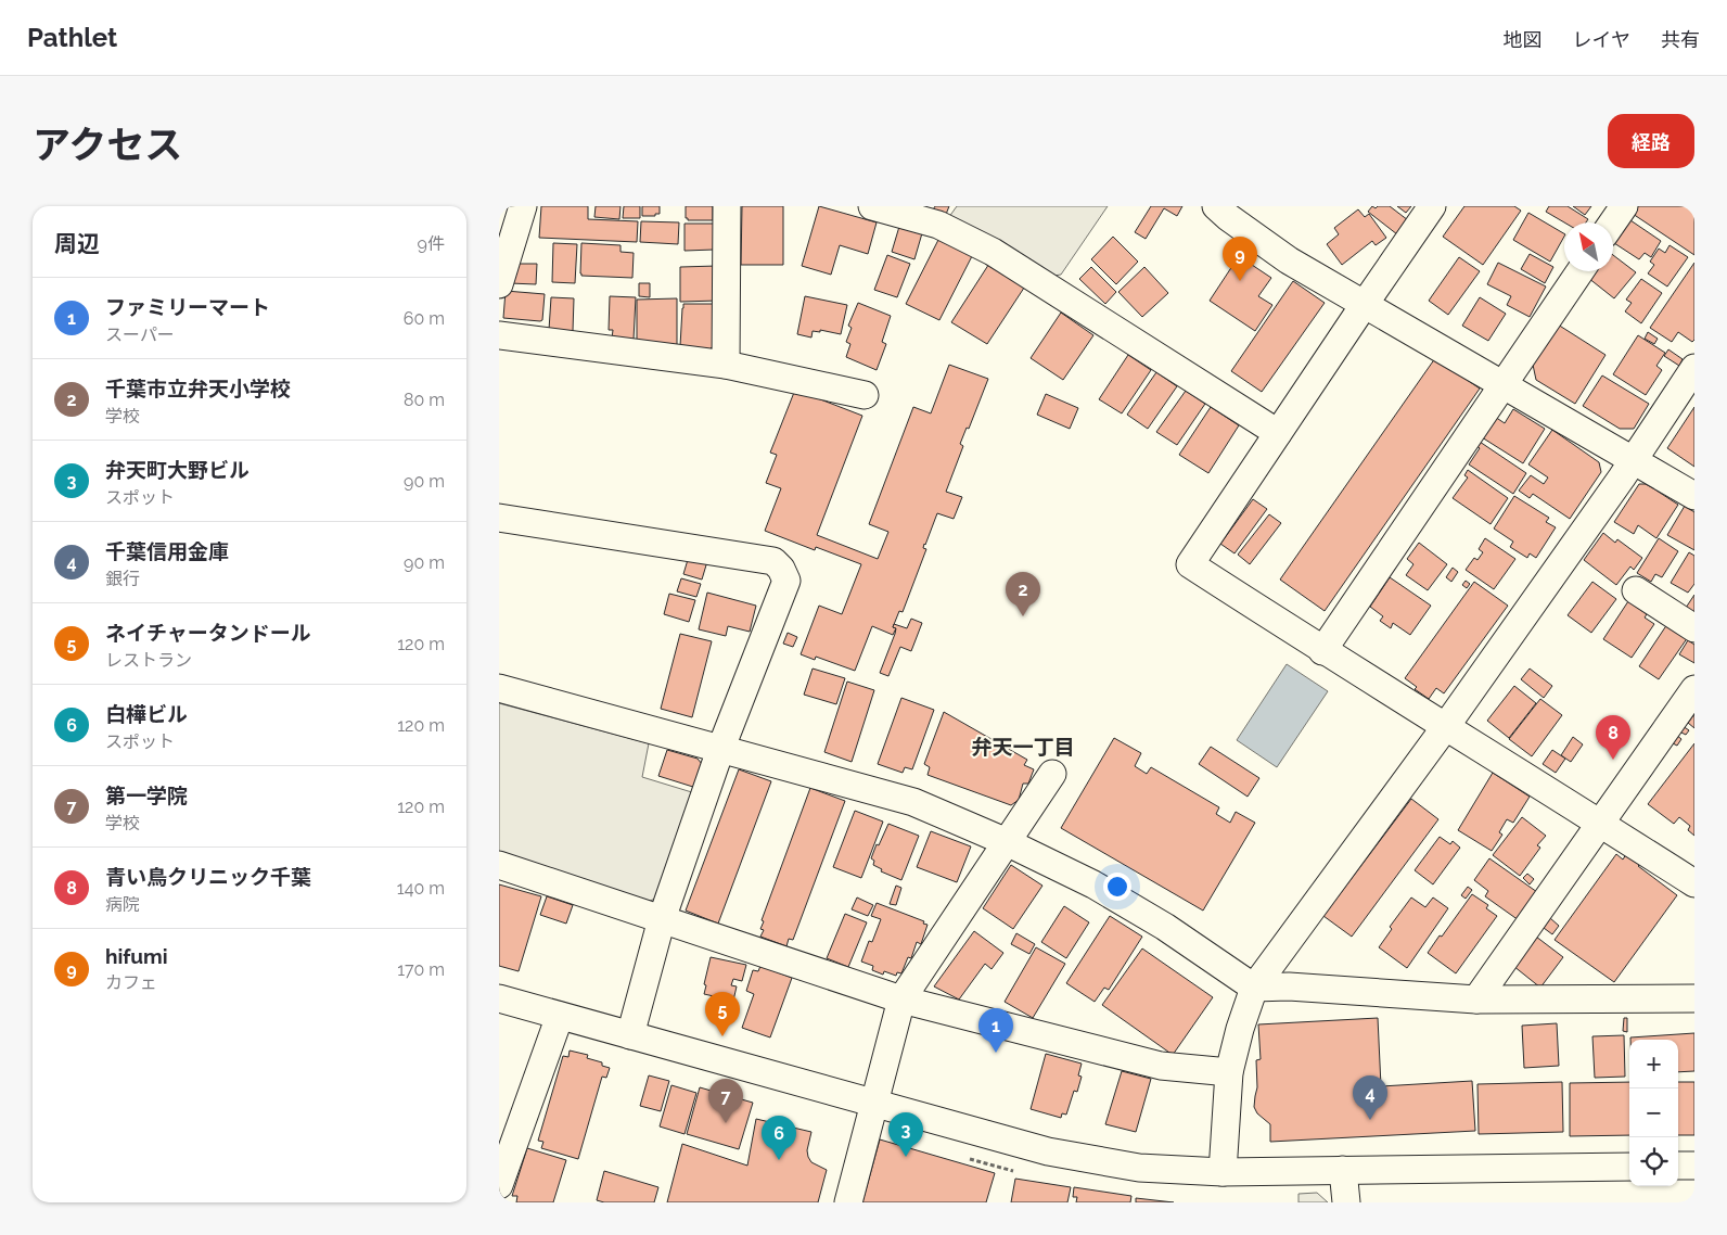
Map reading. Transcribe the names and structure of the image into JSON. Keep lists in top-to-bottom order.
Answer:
{
  "districts": ["弁天一丁目"],
  "north": "top left",
  "page": {
    "header": "Pathlet",
    "nav": ["地図", "レイヤ", "共有"],
    "title": "アクセス",
    "buttons": "経路",
    "heading": ["周辺", "9件"],
    "pins": [
      "9",
      "2",
      "8",
      "5",
      "1",
      "4",
      "7",
      "3",
      "6"
    ],
    "list": [
      {
        "mark": "1",
        "name": "ファミリーマート",
        "note": "スーパー",
        "value": "60 m"
      },
      {
        "mark": "2",
        "name": "千葉市立弁天小学校",
        "note": "学校",
        "value": "80 m"
      },
      {
        "mark": "3",
        "name": "弁天町大野ビル",
        "note": "スポット",
        "value": "90 m"
      },
      {
        "mark": "4",
        "name": "千葉信用金庫",
        "note": "銀行",
        "value": "90 m"
      },
      {
        "mark": "5",
        "name": "ネイチャータンドール",
        "note": "レストラン",
        "value": "120 m"
      },
      {
        "mark": "6",
        "name": "白樺ビル",
        "note": "スポット",
        "value": "120 m"
      },
      {
        "mark": "7",
        "name": "第一学院",
        "note": "学校",
        "value": "120 m"
      },
      {
        "mark": "8",
        "name": "青い鳥クリニック千葉",
        "note": "病院",
        "value": "140 m"
      },
      {
        "mark": "9",
        "name": "hifumi",
        "note": "カフェ",
        "value": "170 m"
      }
    ],
    "map_buttons": ["+", "−"]
  }
}
